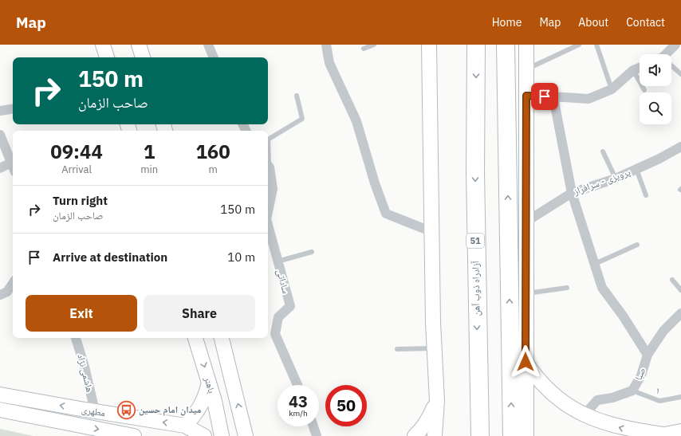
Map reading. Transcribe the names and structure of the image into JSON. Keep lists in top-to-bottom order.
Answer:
{
  "streets": {
    "highway": ["51", "آزادراه ذوب آهن"],
    "main road": ["باهنر", "مطهری"],
    "street": [
      "پرویزی - سرافراز",
      "ساداتی",
      "هاشمی نژاد",
      "صبا"
    ],
    "lane": ["۱"]
  },
  "crossings": [
    ["هاشمی نژاد", "مطهری"],
    ["صبا", "۱"]
  ],
  "places": {
    "bus stop": ["میدان امام حسین"]
  },
  "page": {
    "header": "Map",
    "nav": [
      "Home",
      "Map",
      "About",
      "Contact"
    ],
    "turn": ["150 m", "صاحب الزمان"],
    "eta": [
      "09:44",
      "Arrival",
      "1",
      "min",
      "160",
      "m"
    ],
    "list": [
      {
        "name": "Turn right",
        "note": "صاحب الزمان",
        "value": "150 m"
      },
      {
        "name": "Arrive at destination",
        "value": "10 m"
      }
    ],
    "buttons": ["Exit", "Share"],
    "speed": "43 km/h",
    "limit": "50"
  }
}
